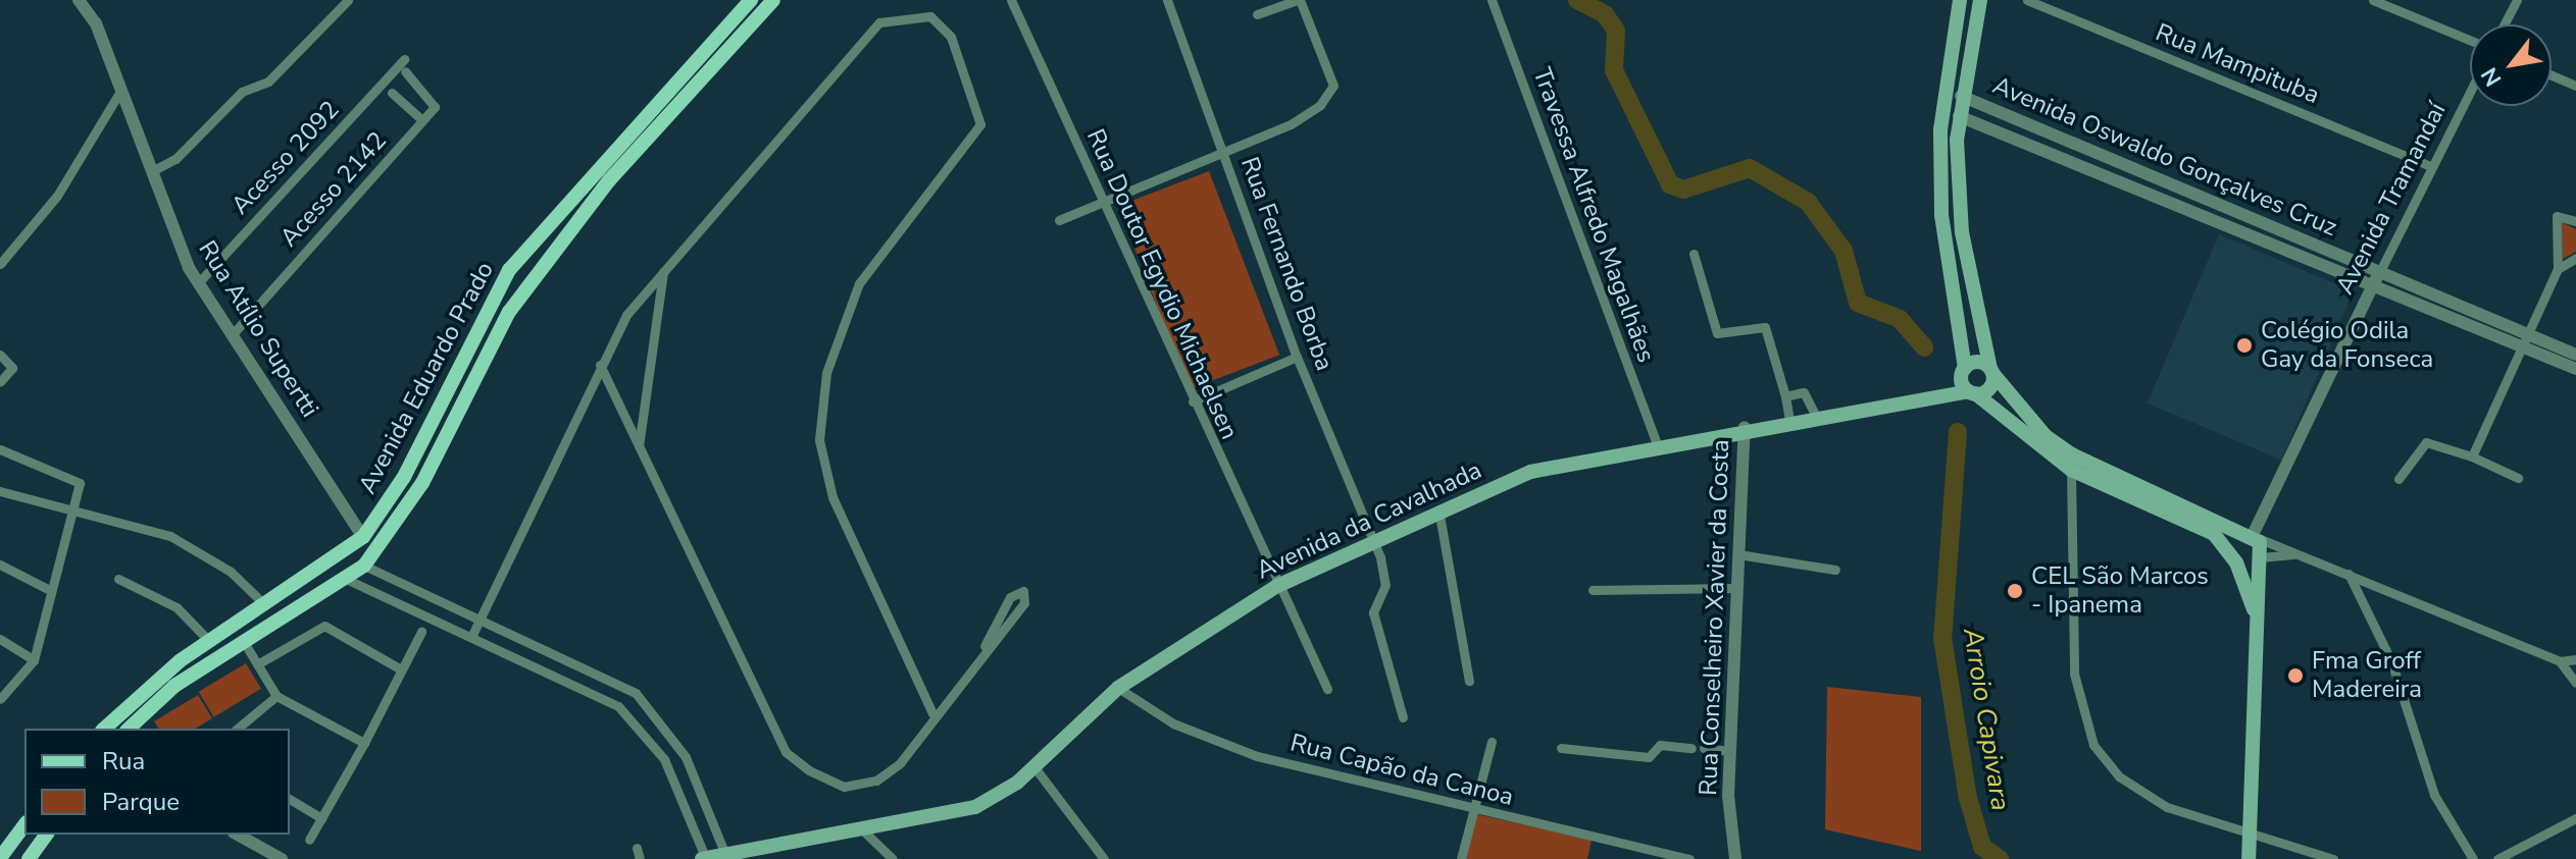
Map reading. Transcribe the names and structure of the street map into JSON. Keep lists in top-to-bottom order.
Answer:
{
  "streets": {
    "main road": ["Avenida Eduardo Prado", "Avenida da Cavalhada"],
    "street": [
      "Rua Mampituba",
      "Avenida Oswaldo Gonçalves Cruz",
      "Acesso 2092",
      "Acesso 2142",
      "Avenida Tramandaí",
      "Travessa Alfredo Magalhães",
      "Rua Fernando Borba",
      "Rua Doutor Egydio Michaelsen",
      "Rua Atílio Supertti",
      "Rua Conselheiro Xavier da Costa",
      "Rua Capão da Canoa"
    ]
  },
  "crossings": [
    ["Rua Mampituba", "Avenida Tramandaí"],
    ["Avenida Oswaldo Gonçalves Cruz", "Avenida Tramandaí"],
    ["Acesso 2092", "Rua Atílio Supertti"],
    ["Acesso 2142", "Rua Atílio Supertti"],
    ["Travessa Alfredo Magalhães", "Avenida da Cavalhada"],
    ["Rua Fernando Borba", "Avenida da Cavalhada"],
    ["Rua Doutor Egydio Michaelsen", "Avenida da Cavalhada"],
    ["Rua Atílio Supertti", "Avenida Eduardo Prado"],
    ["Avenida da Cavalhada", "Rua Conselheiro Xavier da Costa"],
    ["Avenida da Cavalhada", "Rua Capão da Canoa"]
  ],
  "water": ["Arroio Capivara"],
  "places": ["Colégio Odila Gay da Fonseca", "CEL São Marcos - Ipanema", "Fma Groff Madereira"],
  "legend": ["Rua", "Parque"],
  "north": "bottom left"
}
